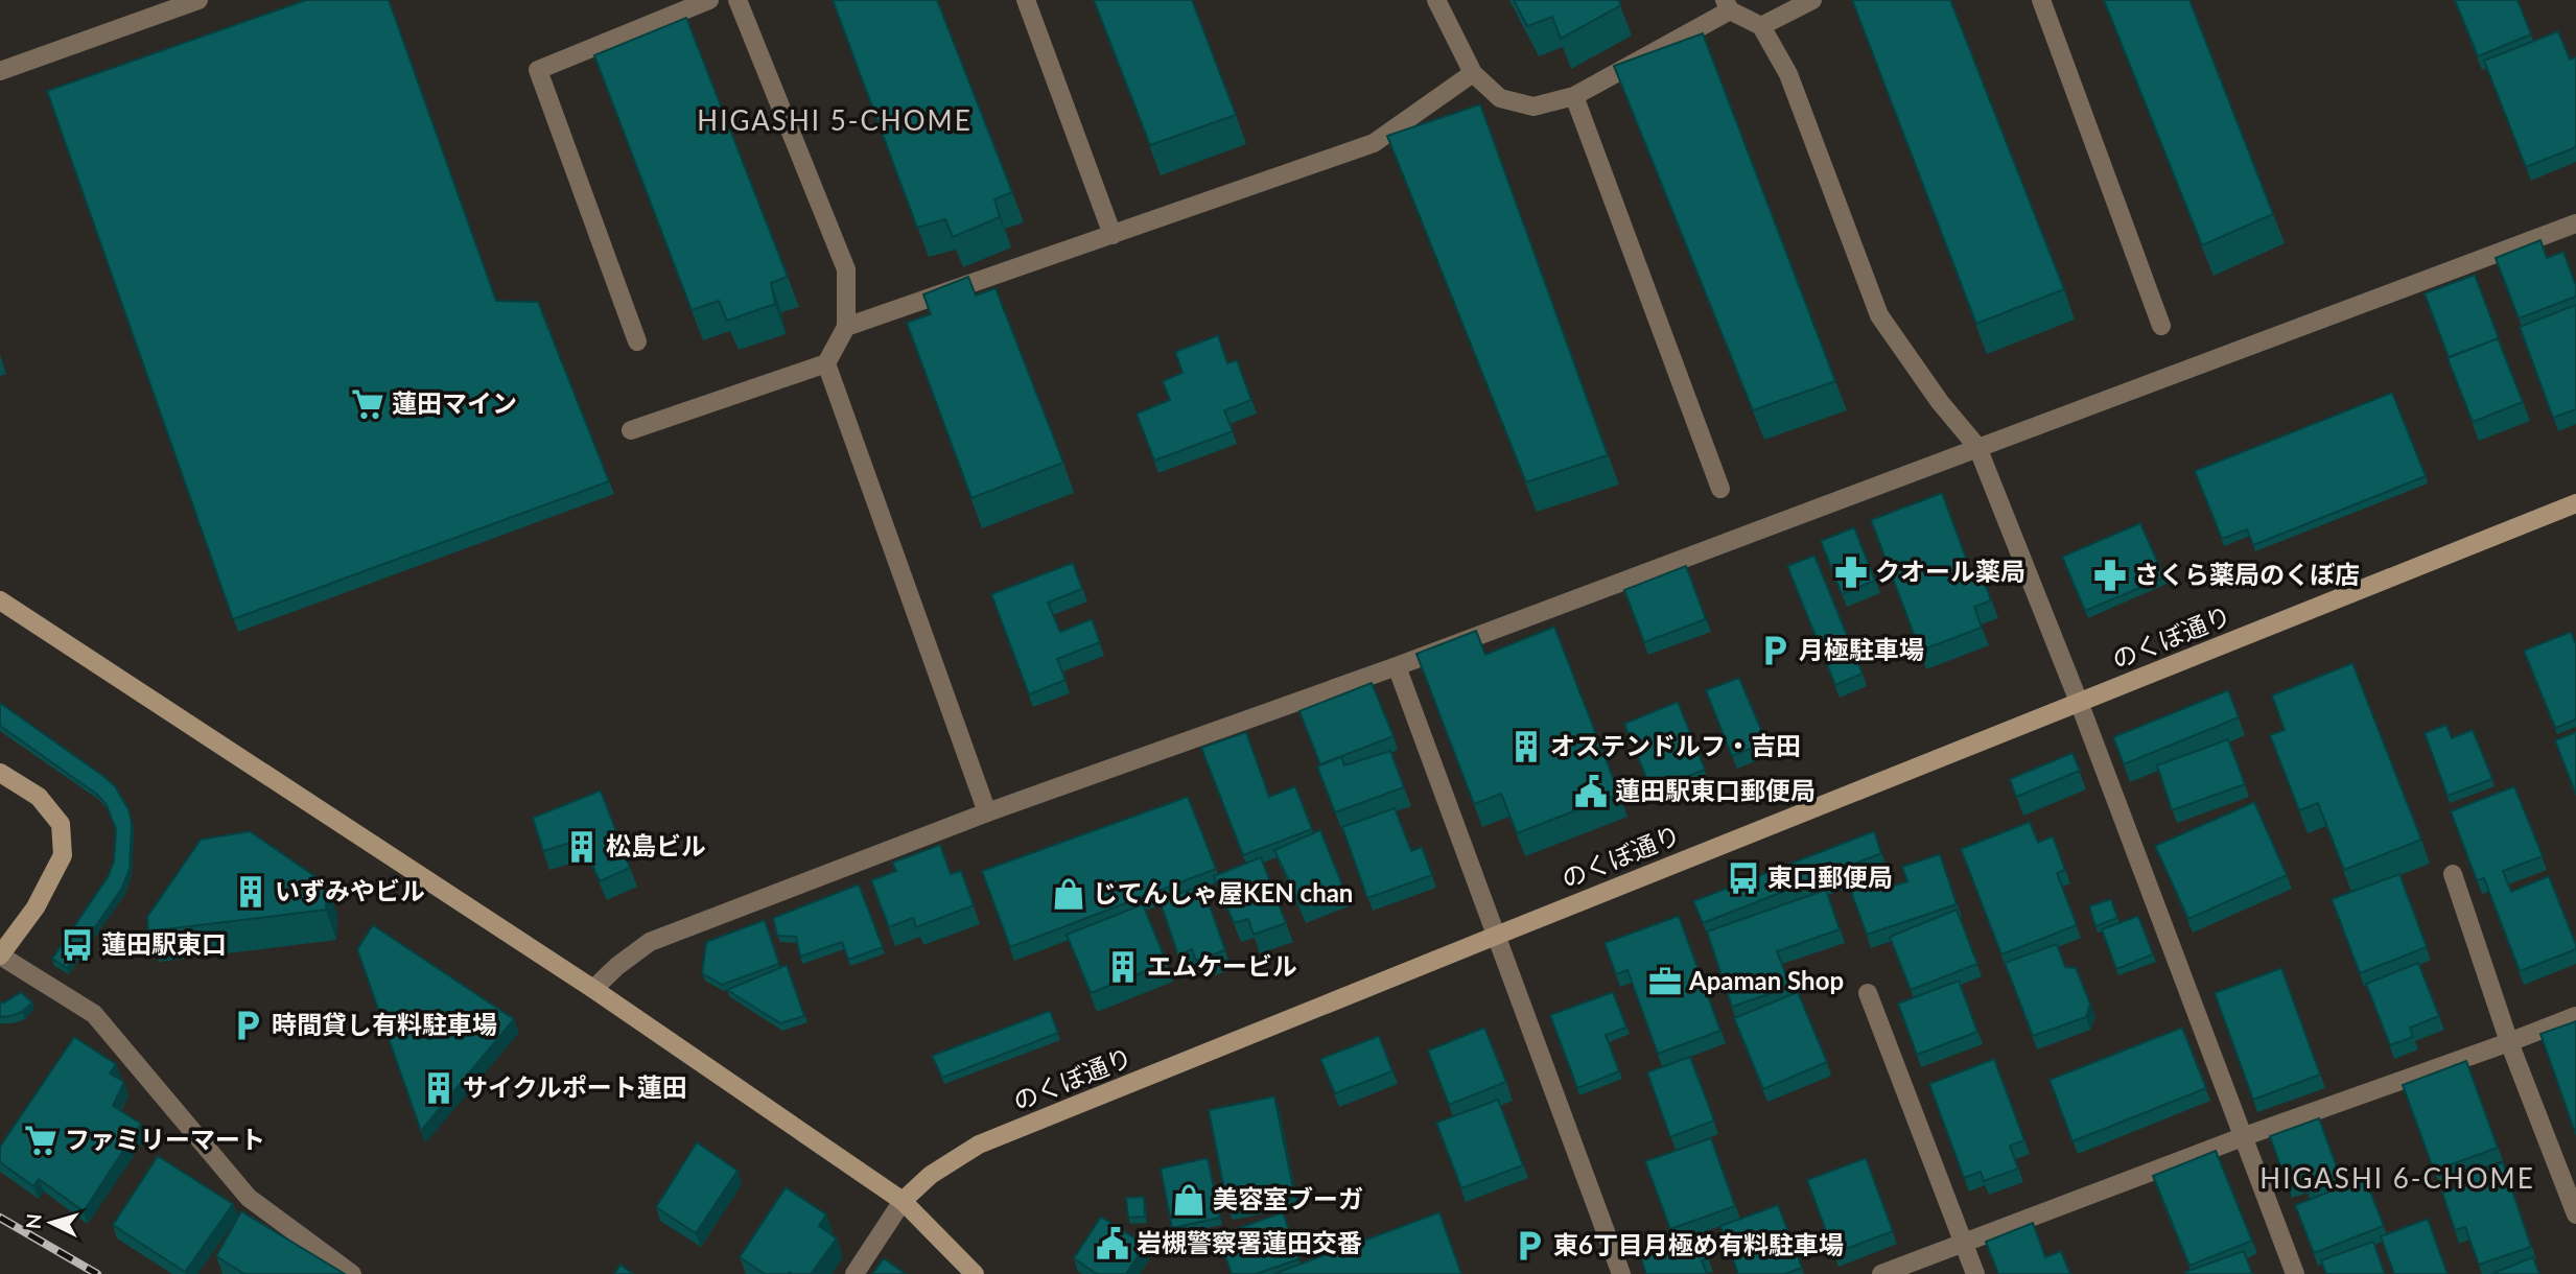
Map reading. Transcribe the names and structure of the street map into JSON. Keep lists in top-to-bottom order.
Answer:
{
  "streets": {
    "street": ["のくぼ通り"]
  },
  "districts": ["HIGASHI 5-CHOME", "HIGASHI 6-CHOME"],
  "places": {
    "supermarket": ["蓮田マイン", "ファミリーマート"],
    "pharmacy": ["クオール薬局", "さくら薬局のくぼ店"],
    "parking": ["月極駐車場", "時間貸し有料駐車場", "東6丁目月極め有料駐車場"],
    "building": [
      "オステンドルフ・吉田",
      "松島ビル",
      "いずみやビル",
      "エムケービル",
      "サイクルポート蓮田"
    ],
    "public building": ["蓮田駅東口郵便局", "岩槻警察署蓮田交番"],
    "bus stop": ["東口郵便局", "蓮田駅東口"],
    "shop": ["じてんしゃ屋KEN chan", "美容室ブーガ"],
    "office": ["Apaman Shop"]
  },
  "north": "left"
}
